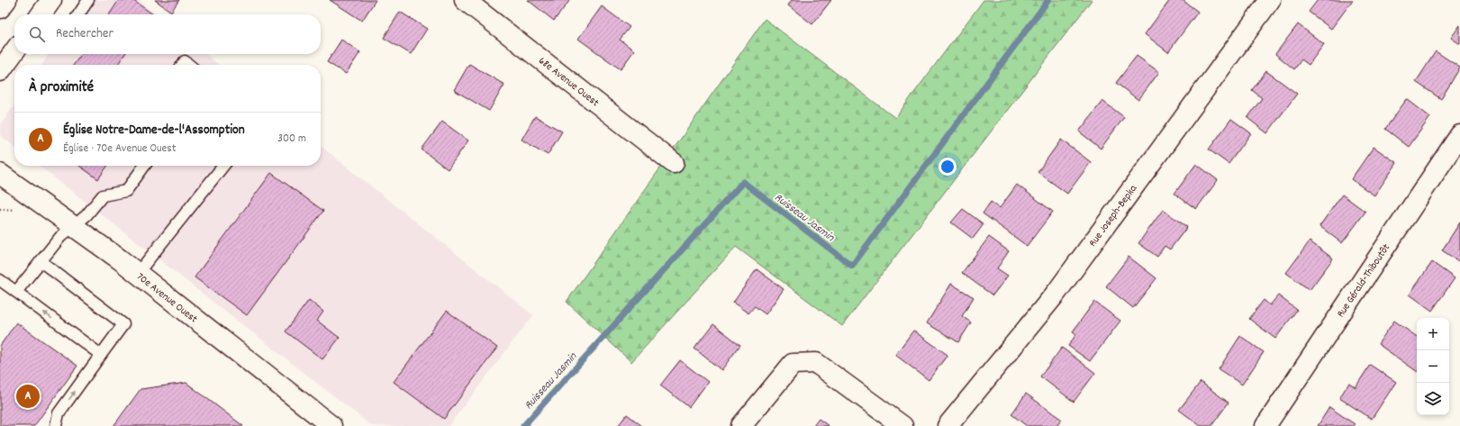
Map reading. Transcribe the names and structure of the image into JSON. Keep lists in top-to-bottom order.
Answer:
{
  "streets": {
    "street": [
      "68e Avenue Ouest",
      "Rue Joseph-Bepka",
      "Rue Gérald-Thiboutôt",
      "70e Avenue Ouest"
    ]
  },
  "water": ["Ruisseau Jasmin"],
  "page": {
    "search": "Rechercher",
    "heading": "À proximité",
    "list": [
      {
        "mark": "A",
        "name": "Église Notre-Dame-de-l'Assomption",
        "note": "Église · 70e Avenue Ouest",
        "value": "300 m"
      }
    ],
    "map_buttons": ["+", "−"],
    "pins": "A"
  }
}
